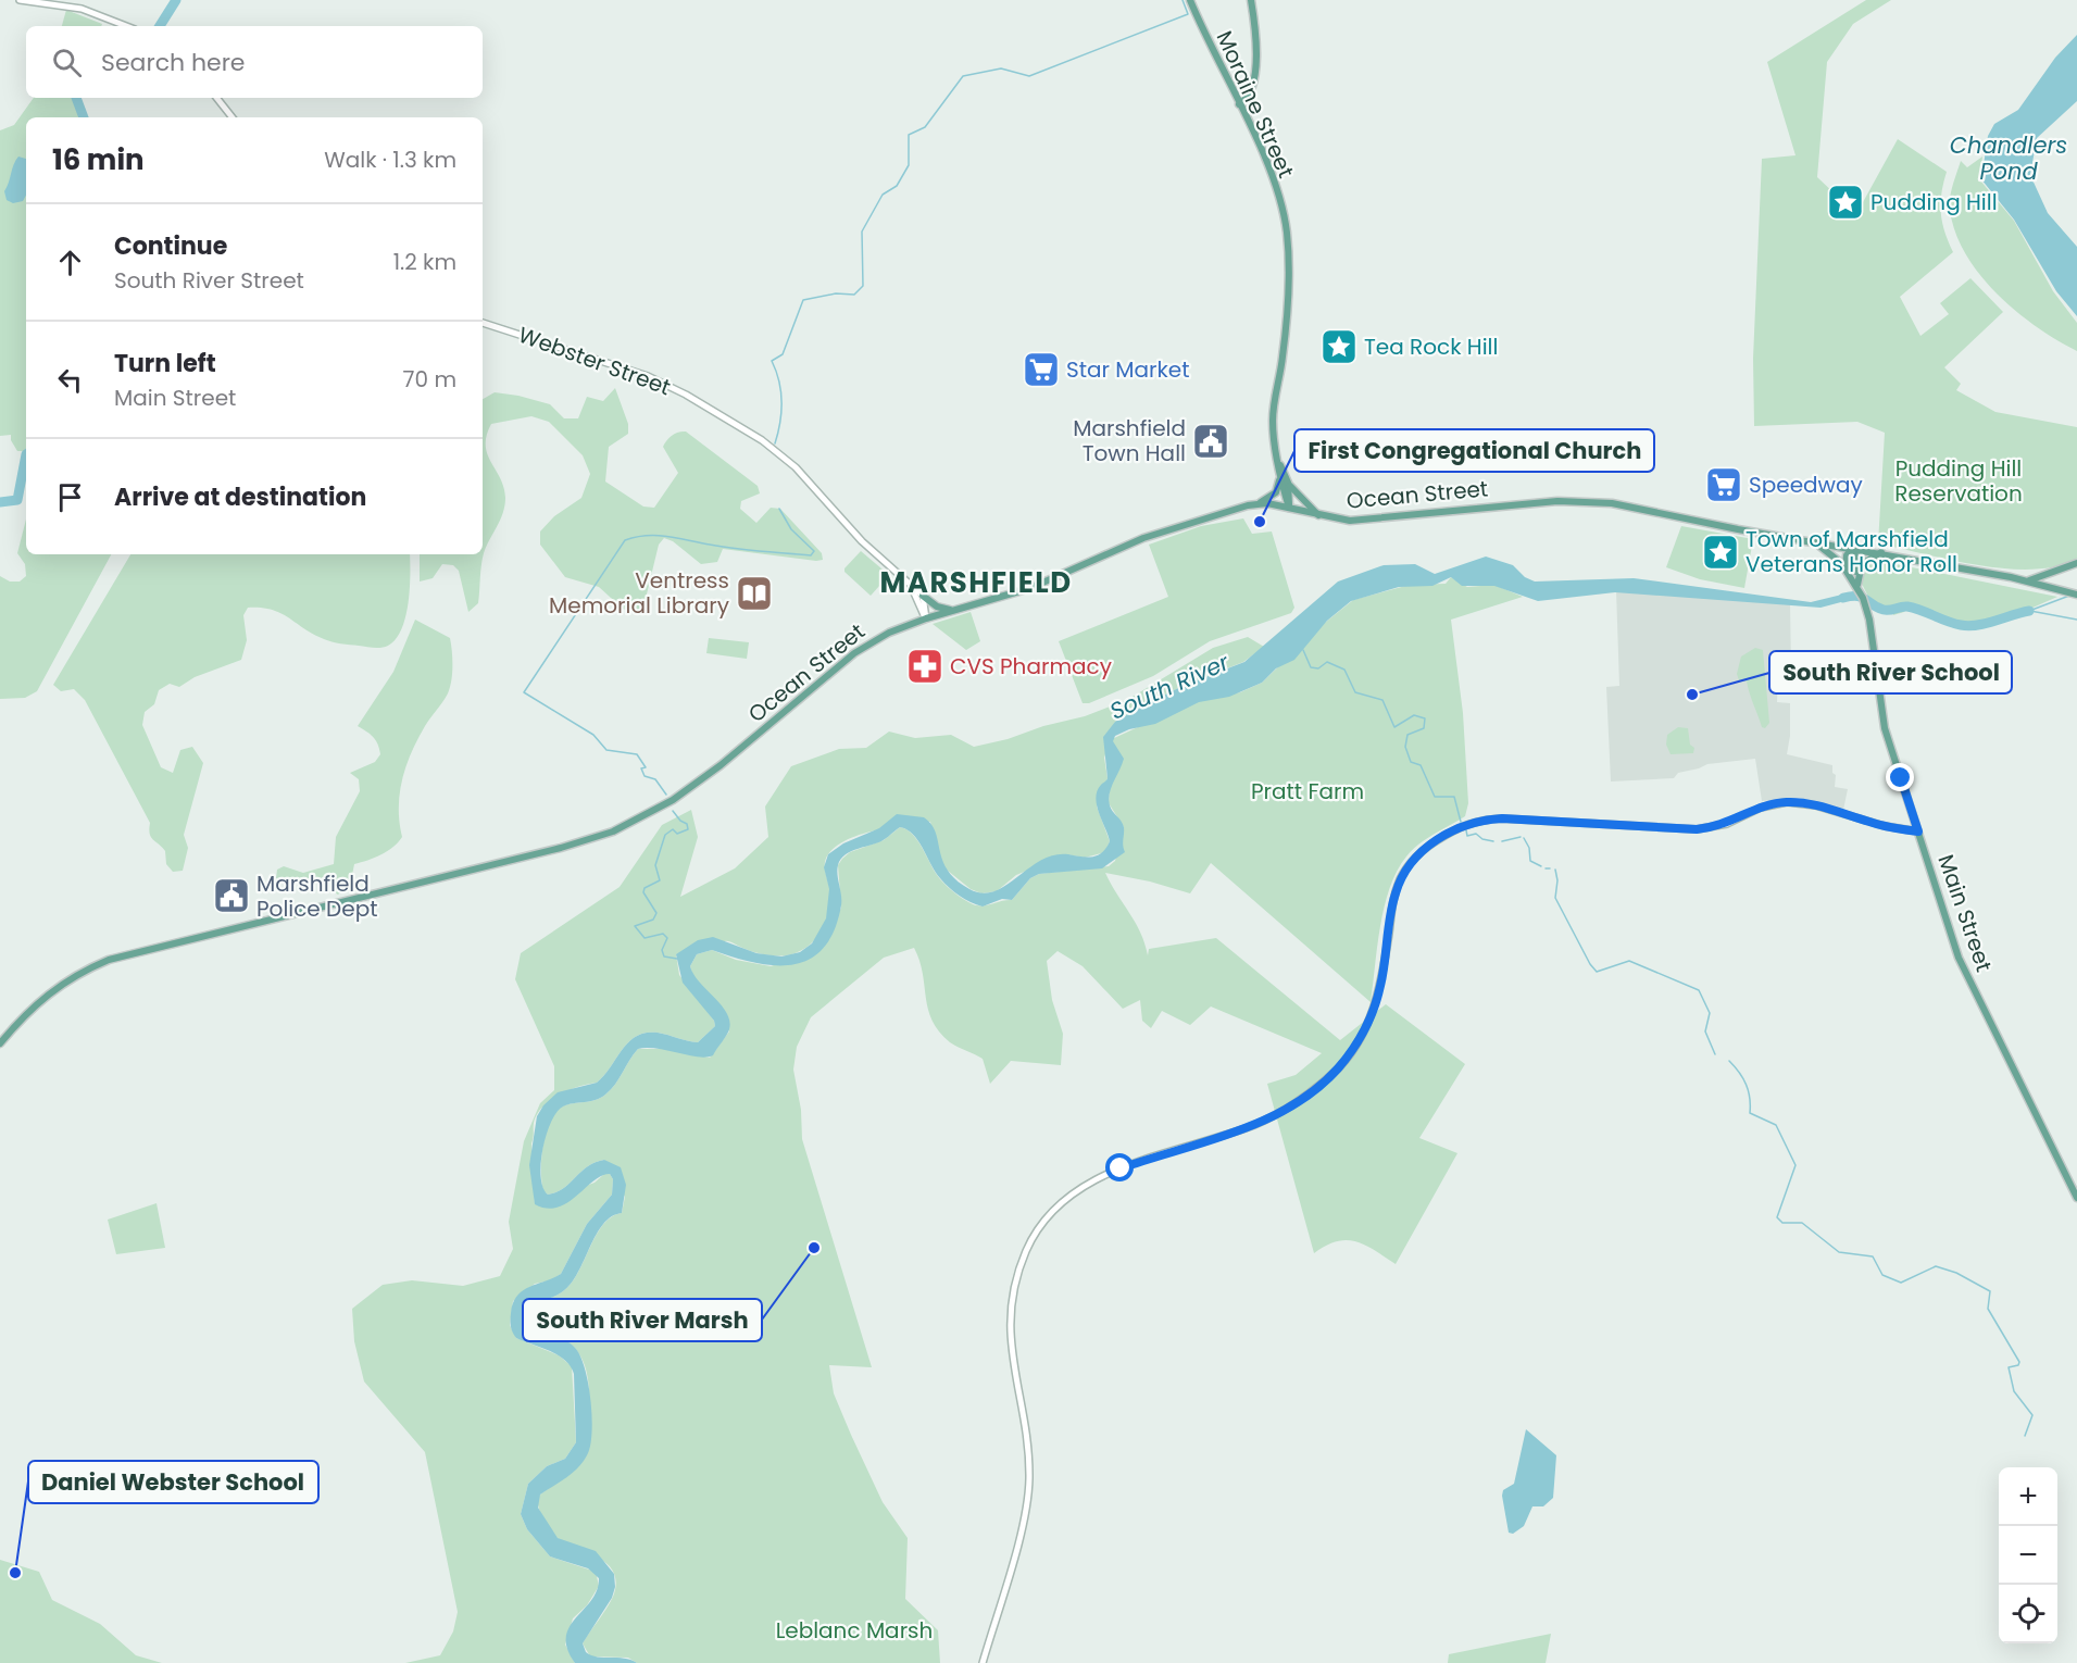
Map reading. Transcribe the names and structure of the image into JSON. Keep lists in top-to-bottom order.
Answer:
{
  "streets": {
    "main road": ["Moraine Street", "Ocean Street", "Main Street"],
    "street": ["Webster Street"]
  },
  "crossings": [
    ["Moraine Street", "Ocean Street"],
    ["Webster Street", "Ocean Street"],
    ["Ocean Street", "Main Street"]
  ],
  "districts": ["MARSHFIELD"],
  "water": ["Chandlers Pond", "South River"],
  "parks": ["Pudding Hill Reservation", "Pratt Farm", "Leblanc Marsh"],
  "places": {
    "place": ["Pudding Hill", "Tea Rock Hill", "Town of Marshfield Veterans Honor Roll"],
    "supermarket": ["Star Market", "Speedway"],
    "public building": ["Marshfield Town Hall", "Marshfield Police Dept"],
    "other": [
      "First Congregational Church",
      "South River School",
      "South River Marsh",
      "Daniel Webster School"
    ],
    "library": ["Ventress Memorial Library"],
    "pharmacy": ["CVS Pharmacy"]
  },
  "page": {
    "search": "Search here",
    "heading": ["16 min", "Walk · 1.3 km"],
    "list": [
      ["Continue", "South River Street", "1.2 km"],
      ["Turn left", "Main Street", "70 m"],
      "Arrive at destination"
    ],
    "map_buttons": ["+", "−"]
  }
}
